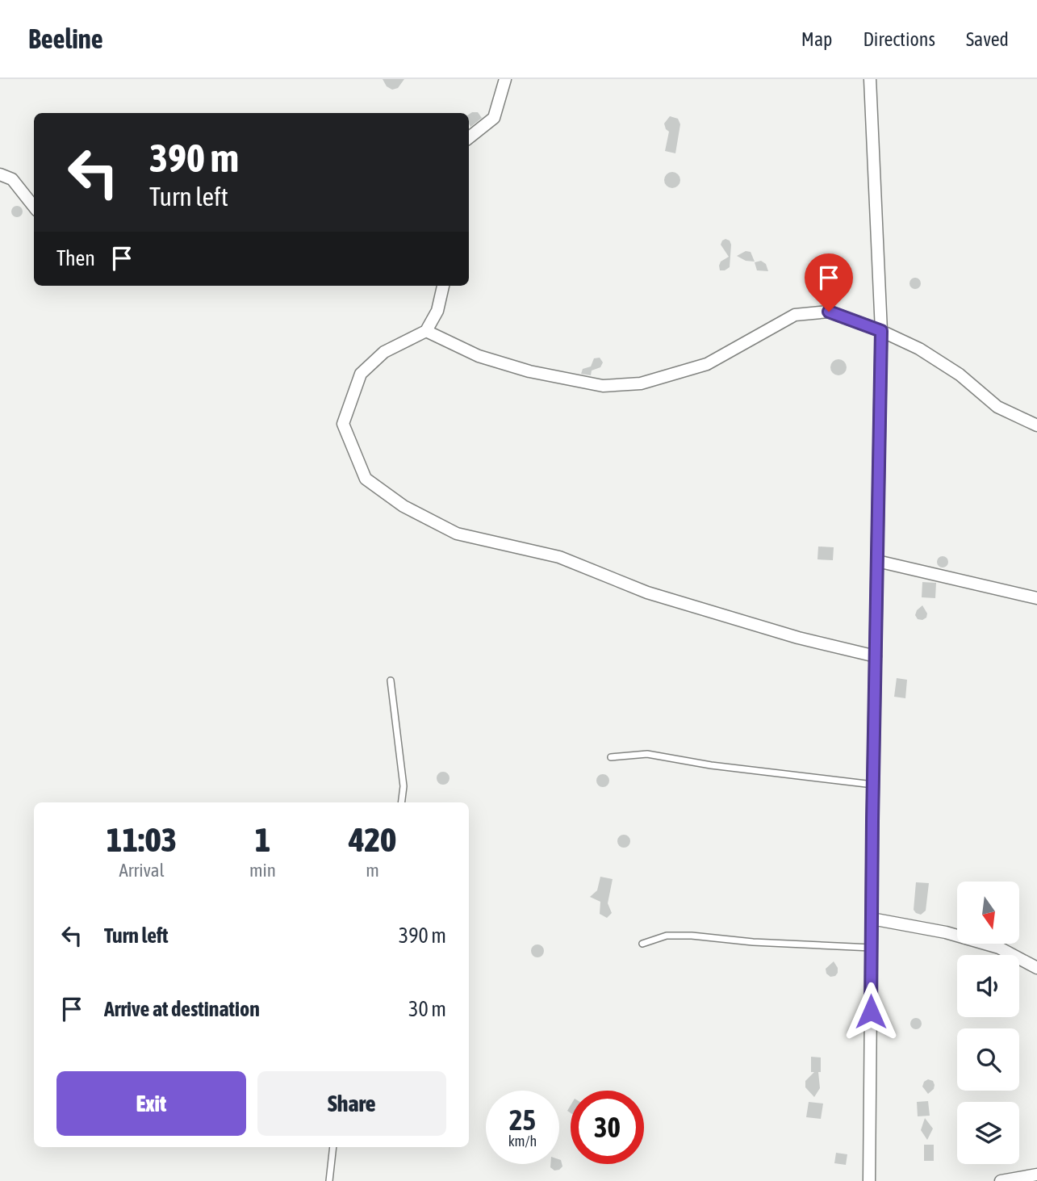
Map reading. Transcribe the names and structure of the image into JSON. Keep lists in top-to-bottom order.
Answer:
{
  "north": "bottom",
  "page": {
    "header": "Beeline",
    "nav": ["Map", "Directions", "Saved"],
    "turn": ["390 m", "Turn left"],
    "then": "Then",
    "eta": [
      "11:03",
      "Arrival",
      "1",
      "min",
      "420",
      "m"
    ],
    "list": [
      {
        "name": "Turn left",
        "value": "390 m"
      },
      {
        "name": "Arrive at destination",
        "value": "30 m"
      }
    ],
    "buttons": ["Exit", "Share"],
    "speed": "25 km/h",
    "limit": "30"
  }
}
